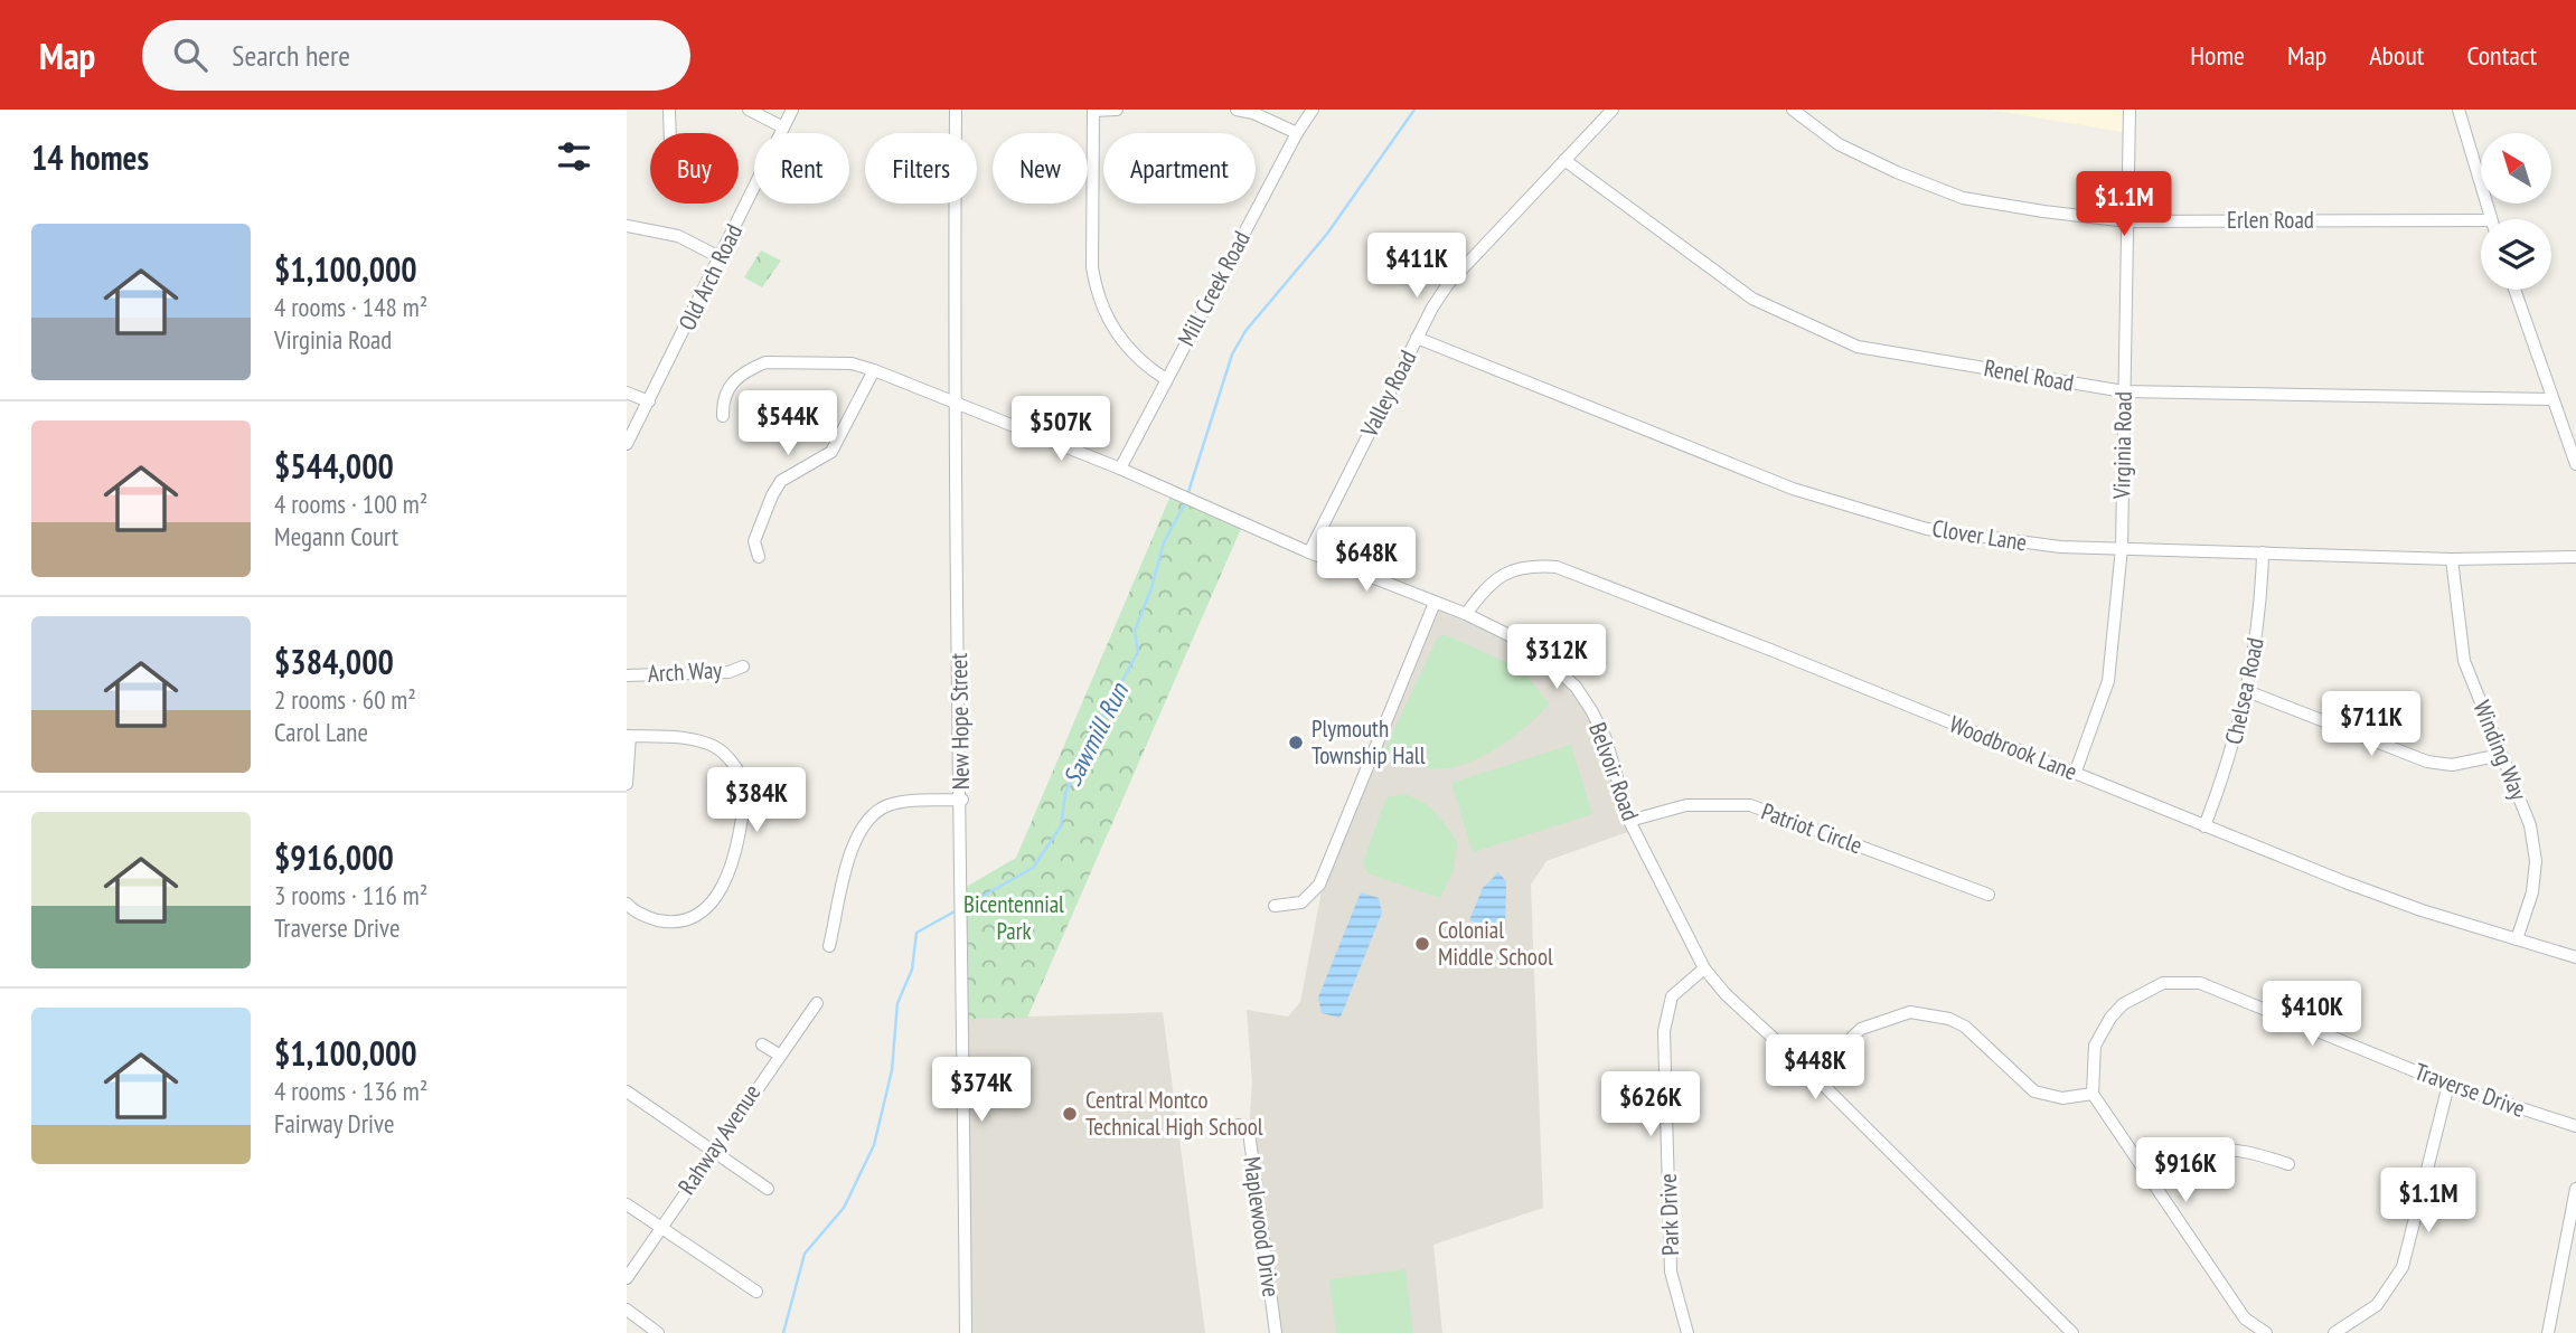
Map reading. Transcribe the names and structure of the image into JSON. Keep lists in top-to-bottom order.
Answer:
{
  "streets": {
    "street": [
      "Erlen Road",
      "Old Arch Road",
      "Mill Creek Road",
      "Renel Road",
      "Valley Road",
      "Virginia Road",
      "Clover Lane",
      "Arch Way",
      "Chelsea Road",
      "New Hope Street",
      "Woodbrook Lane",
      "Winding Way",
      "Belvoir Road",
      "Patriot Circle",
      "Traverse Drive",
      "Rahway Avenue",
      "Park Drive",
      "Maplewood Drive"
    ]
  },
  "crossings": [
    ["Erlen Road", "Virginia Road"],
    ["Mill Creek Road", "Belvoir Road"],
    ["Renel Road", "Valley Road"],
    ["Renel Road", "Virginia Road"],
    ["Valley Road", "Clover Lane"],
    ["Valley Road", "Belvoir Road"],
    ["Virginia Road", "Clover Lane"],
    ["Virginia Road", "Woodbrook Lane"],
    ["Clover Lane", "Chelsea Road"],
    ["Clover Lane", "Winding Way"],
    ["Chelsea Road", "Woodbrook Lane"],
    ["New Hope Street", "Belvoir Road"],
    ["Woodbrook Lane", "Winding Way"],
    ["Woodbrook Lane", "Belvoir Road"],
    ["Belvoir Road", "Patriot Circle"],
    ["Belvoir Road", "Park Drive"]
  ],
  "water": ["Sawmill Run"],
  "parks": ["Bicentennial Park"],
  "places": ["Plymouth Township Hall", "Colonial Middle School", "Central Montco Technical High School"],
  "north": "top left",
  "page": {
    "header": "Map",
    "search": "Search here",
    "nav": [
      "Home",
      "Map",
      "About",
      "Contact"
    ],
    "heading": "14 homes",
    "chip": [
      "Buy",
      "Rent",
      "Filters",
      "New",
      "Apartment"
    ],
    "price": [
      "$1.1M",
      "$411K",
      "$544K",
      "$507K",
      "$648K",
      "$312K",
      "$711K",
      "$384K",
      "$410K",
      "$448K",
      "$374K",
      "$626K",
      "$916K",
      "$1.1M"
    ],
    "list": [
      {
        "name": "$1,100,000",
        "note": "4 rooms · 148 m² · Virginia Road"
      },
      {
        "name": "$544,000",
        "note": "4 rooms · 100 m² · Megann Court"
      },
      {
        "name": "$384,000",
        "note": "2 rooms · 60 m² · Carol Lane"
      },
      {
        "name": "$916,000",
        "note": "3 rooms · 116 m² · Traverse Drive"
      },
      {
        "name": "$1,100,000",
        "note": "4 rooms · 136 m² · Fairway Drive"
      }
    ]
  }
}
